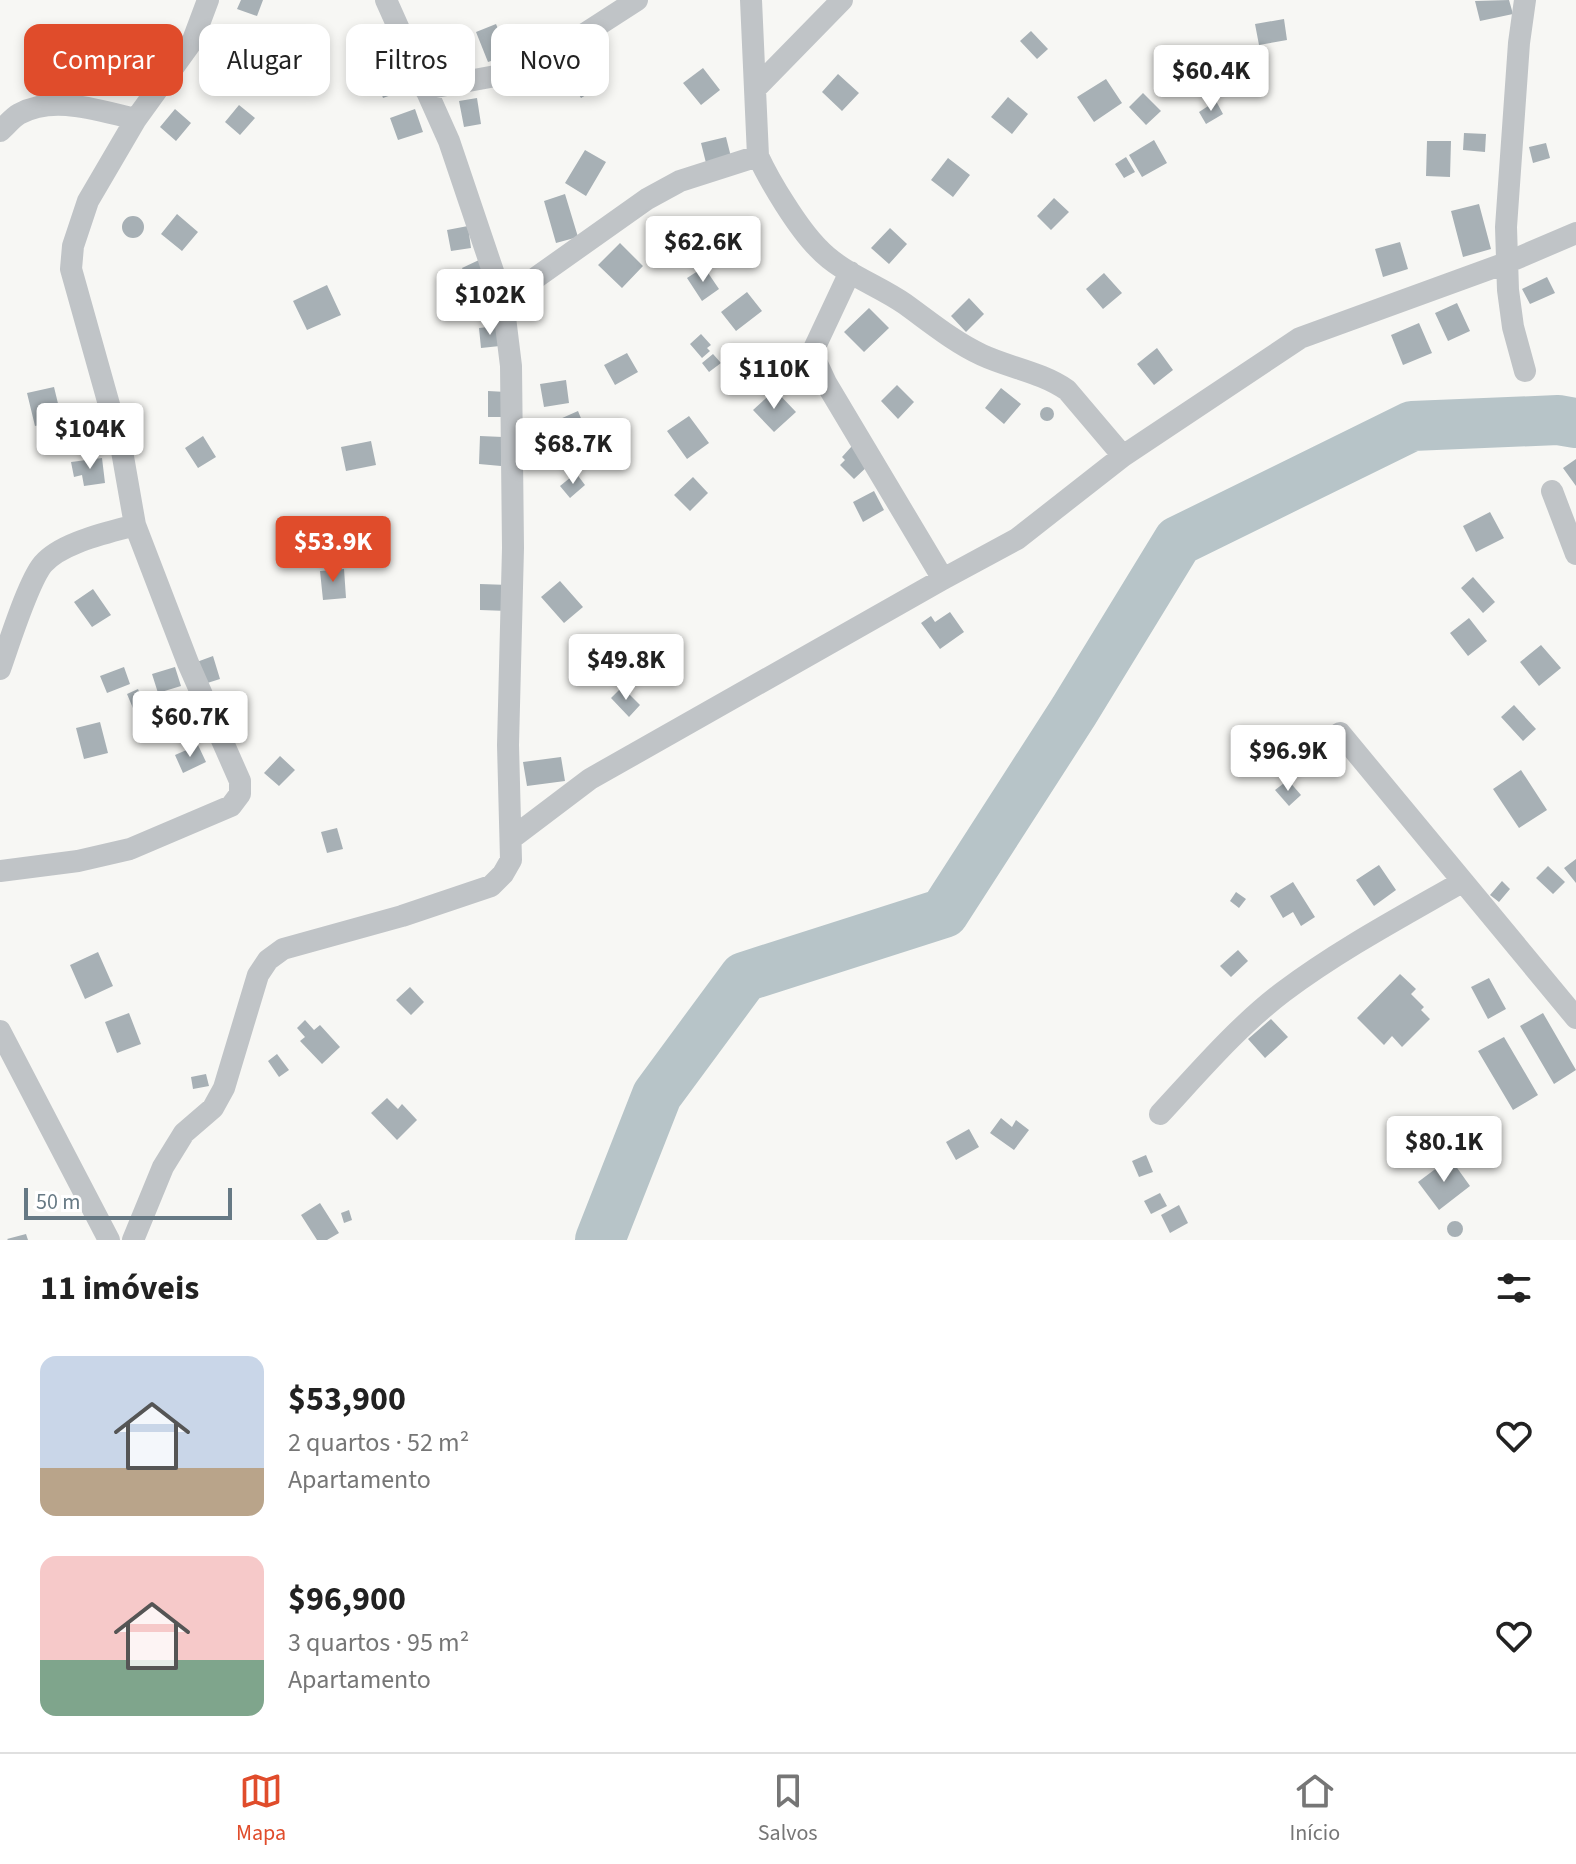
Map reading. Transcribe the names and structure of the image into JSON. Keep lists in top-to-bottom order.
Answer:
{
  "scale_bar": "50 m",
  "page": {
    "chip": [
      "Comprar",
      "Alugar",
      "Filtros",
      "Novo"
    ],
    "price": [
      "$60.4K",
      "$62.6K",
      "$102K",
      "$110K",
      "$104K",
      "$68.7K",
      "$53.9K",
      "$49.8K",
      "$60.7K",
      "$96.9K",
      "$80.1K"
    ],
    "scale": "50 m",
    "heading": "11 imóveis",
    "list": [
      {
        "name": "$53,900",
        "note": "2 quartos · 52 m² · Apartamento"
      },
      {
        "name": "$96,900",
        "note": "3 quartos · 95 m² · Apartamento"
      }
    ],
    "tabs": ["Mapa", "Salvos", "Início"]
  }
}
